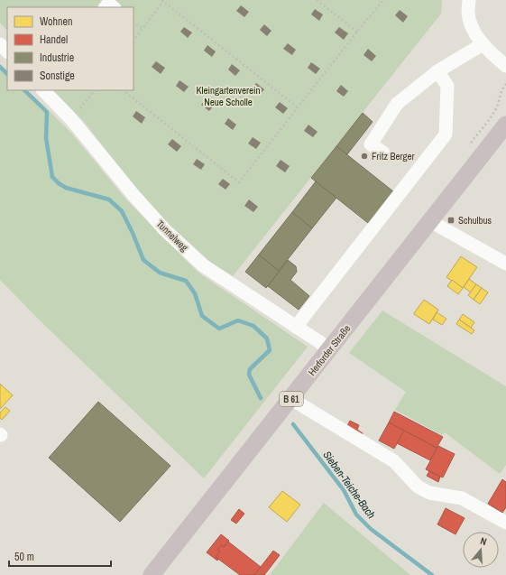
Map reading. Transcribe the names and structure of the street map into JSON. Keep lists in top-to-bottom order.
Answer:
{
  "streets": {
    "main road": ["Herforder Straße", "B 61"],
    "street": ["Tunnelweg"]
  },
  "crossings": [
    ["Tunnelweg", "Herforder Straße"]
  ],
  "water": ["Sieben-Teiche-Bach"],
  "parks": ["Kleingartenverein Neue Scholle"],
  "places": {
    "other": ["Fritz Berger"],
    "transit": ["Schulbus"]
  },
  "legend": [
    "Wohnen",
    "Handel",
    "Industrie",
    "Sonstige"
  ],
  "scale_bar": "50 m",
  "north": "top"
}
